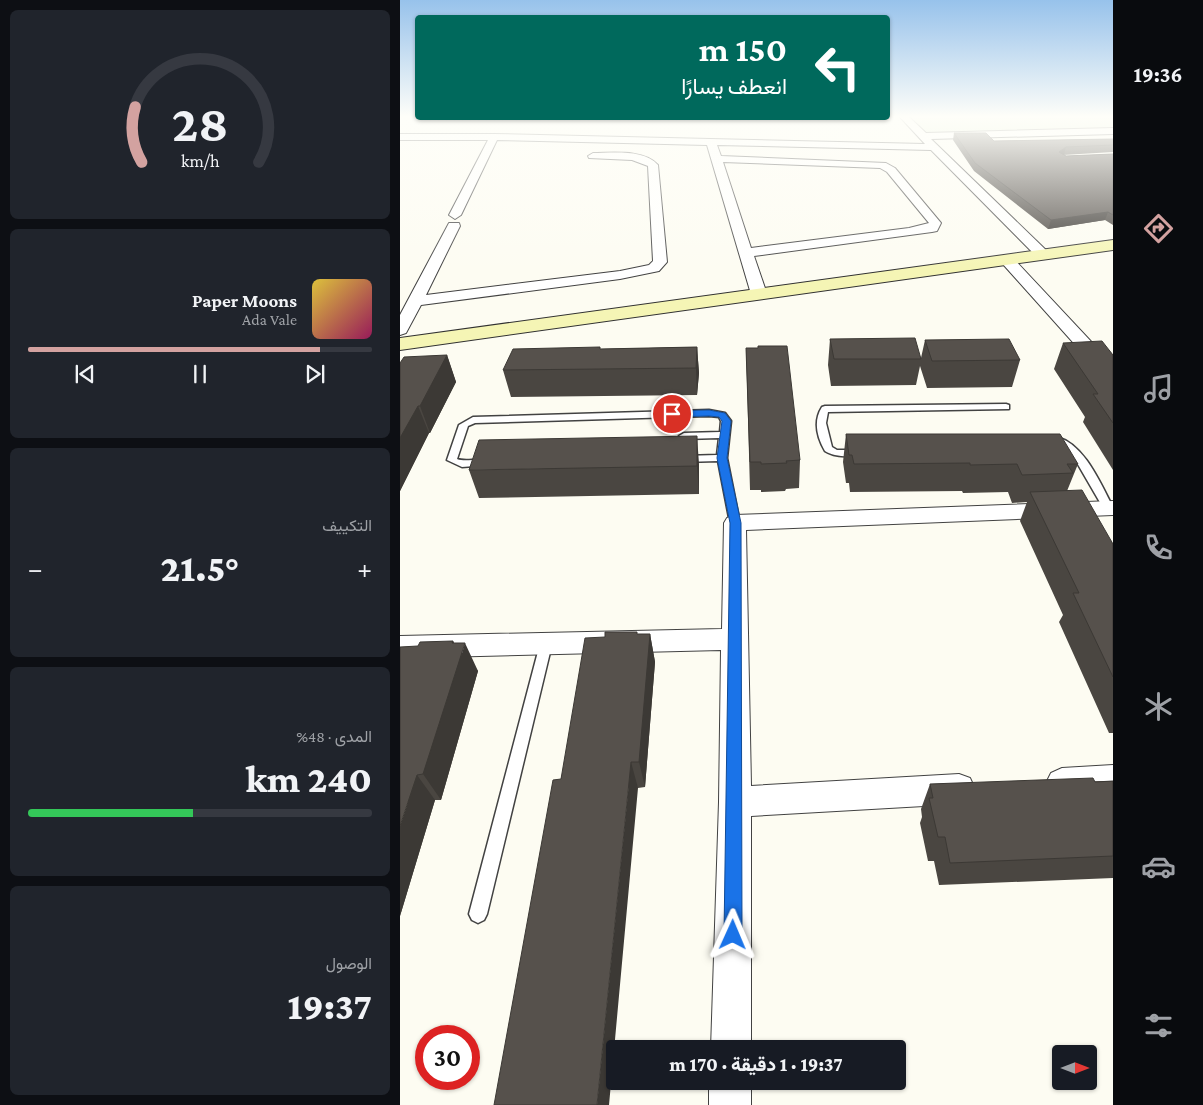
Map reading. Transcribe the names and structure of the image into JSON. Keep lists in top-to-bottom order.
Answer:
{
  "north": "right",
  "page": {
    "tabs": "19:36",
    "turn": ["150 m", "انعطف يسارًا"],
    "song": ["Paper Moons", "Ada Vale"],
    "tile": [
      "التكييف",
      ["المدى · 48%", "240 km"],
      ["الوصول", "19:37"]
    ],
    "heat": ["−", "21.5°", "+"],
    "limit": "30",
    "trip": "19:37 · 1 دقيقة · 170 m",
    "gauge": ["28", "km/h"]
  }
}
